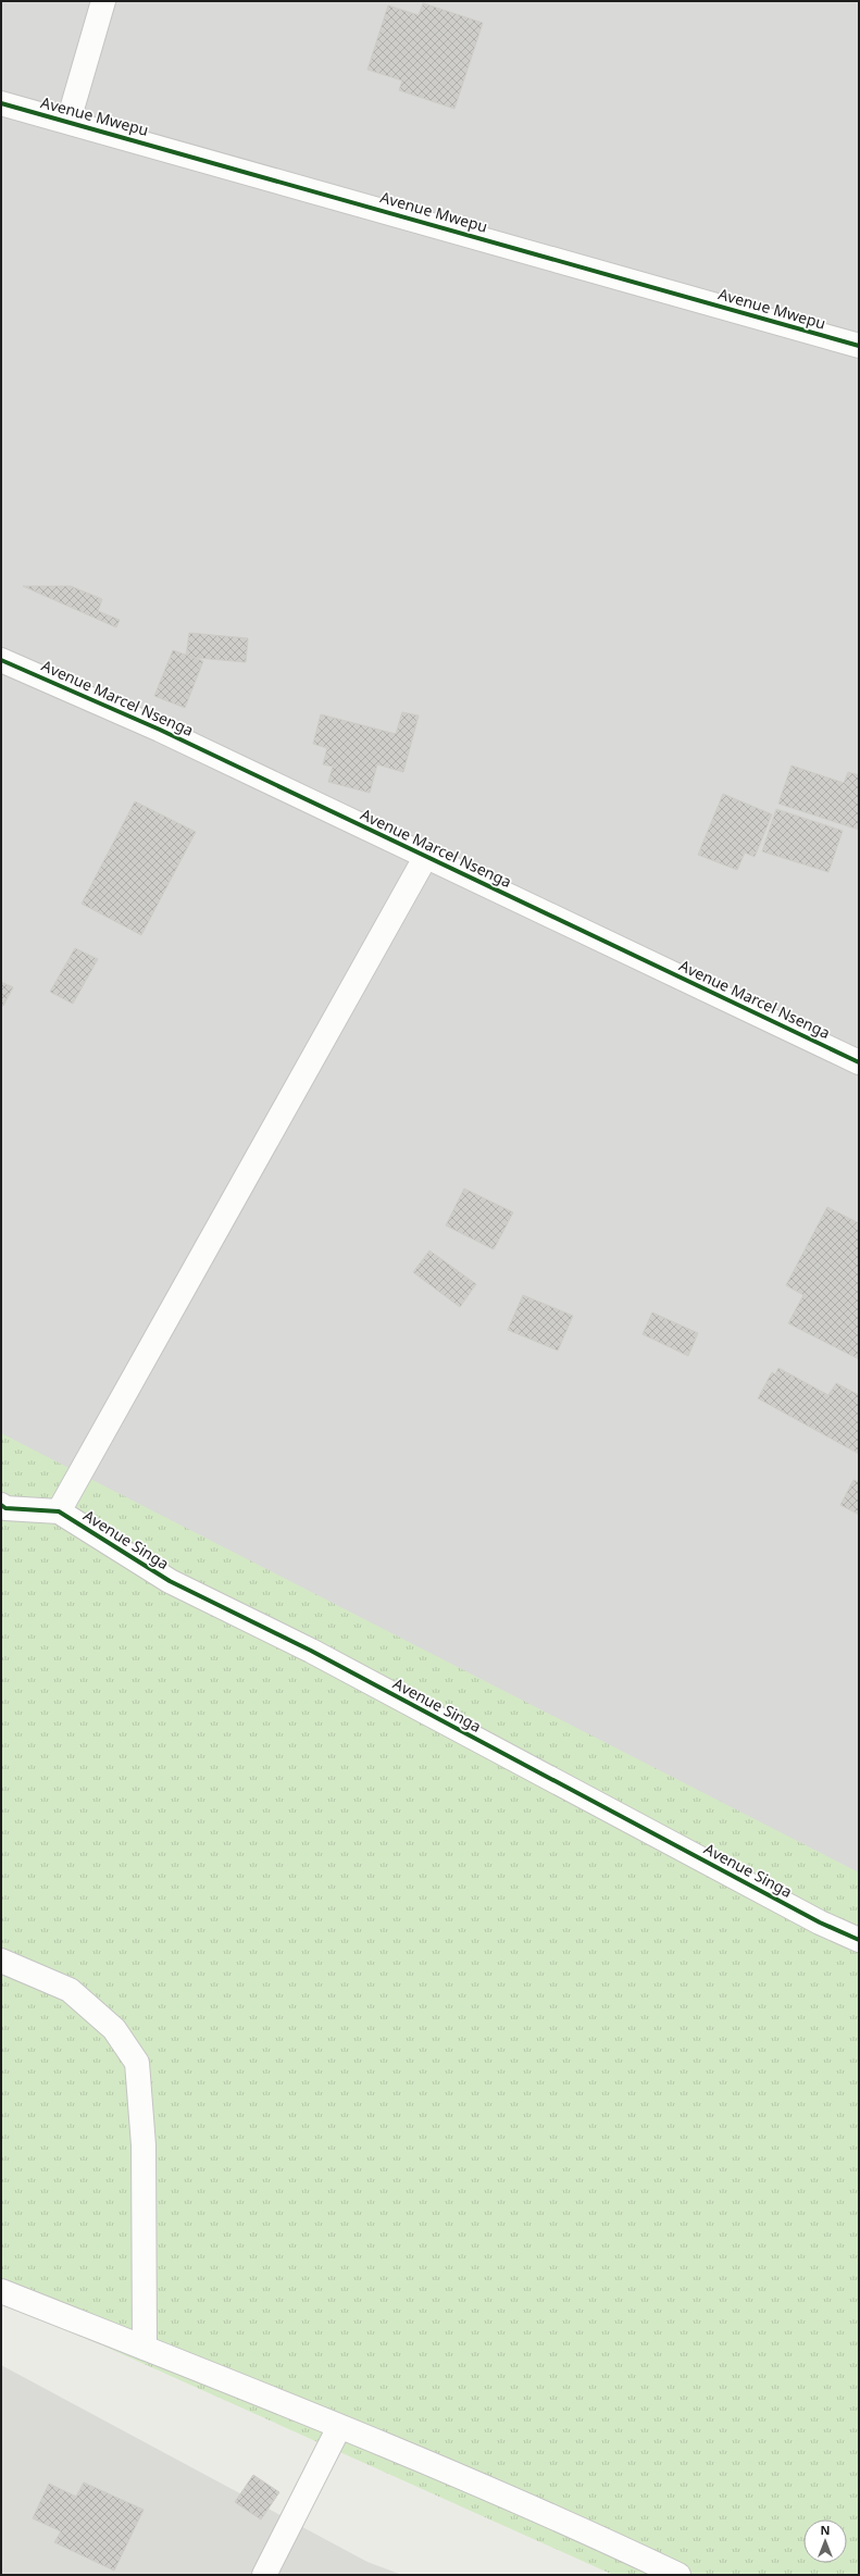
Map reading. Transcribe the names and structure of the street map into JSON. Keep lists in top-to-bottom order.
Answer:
{
  "streets": {
    "street": ["Avenue Mwepu", "Avenue Marcel Nsenga", "Avenue Singa"]
  },
  "north": "top"
}
